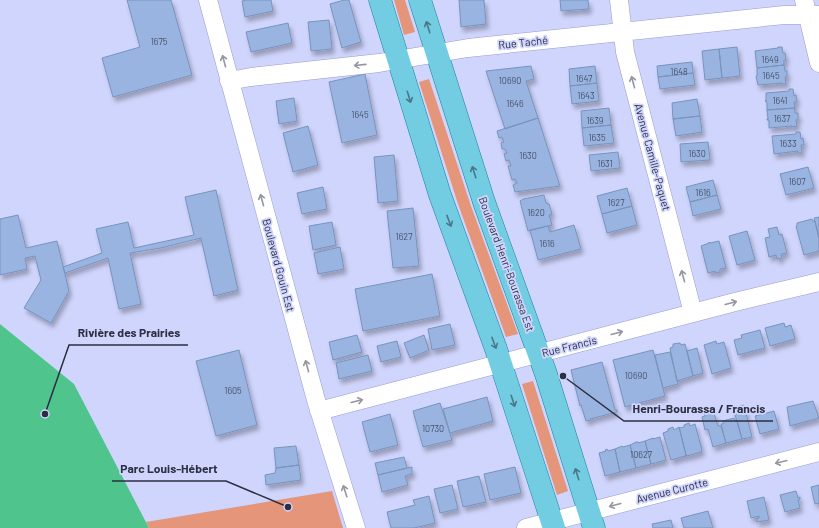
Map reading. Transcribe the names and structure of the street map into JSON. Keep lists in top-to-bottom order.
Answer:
{
  "streets": {
    "main road": ["Boulevard Henri-Bourassa Est"],
    "street": [
      "Rue Taché",
      "Avenue Camille-Paquet",
      "Boulevard Gouin Est",
      "Rue Francis",
      "Avenue Curotte"
    ]
  },
  "crossings": [
    ["Rue Taché", "Avenue Camille-Paquet"],
    ["Rue Taché", "Boulevard Henri-Bourassa Est"],
    ["Rue Taché", "Boulevard Gouin Est"],
    ["Avenue Camille-Paquet", "Rue Francis"],
    ["Boulevard Henri-Bourassa Est", "Rue Francis"],
    ["Boulevard Henri-Bourassa Est", "Avenue Curotte"],
    ["Boulevard Gouin Est", "Rue Francis"]
  ],
  "one_way": [
    "Avenue Camille-Paquet",
    "Boulevard Gouin Est",
    "Rue Francis",
    "Avenue Curotte"
  ],
  "places": ["Henri-Bourassa / Francis", "Rivière des Prairies", "Parc Louis-Hébert"],
  "house_numbers": [
    "1675",
    "1649",
    "1648",
    "1645",
    "1647",
    "10690",
    "1643",
    "1641",
    "1646",
    "1645",
    "1637",
    "1639",
    "1635",
    "1633",
    "1630",
    "1630",
    "1631",
    "1607",
    "1616",
    "1627",
    "1620",
    "1627",
    "1616",
    "10690",
    "1605",
    "10730",
    "10627"
  ]
}
